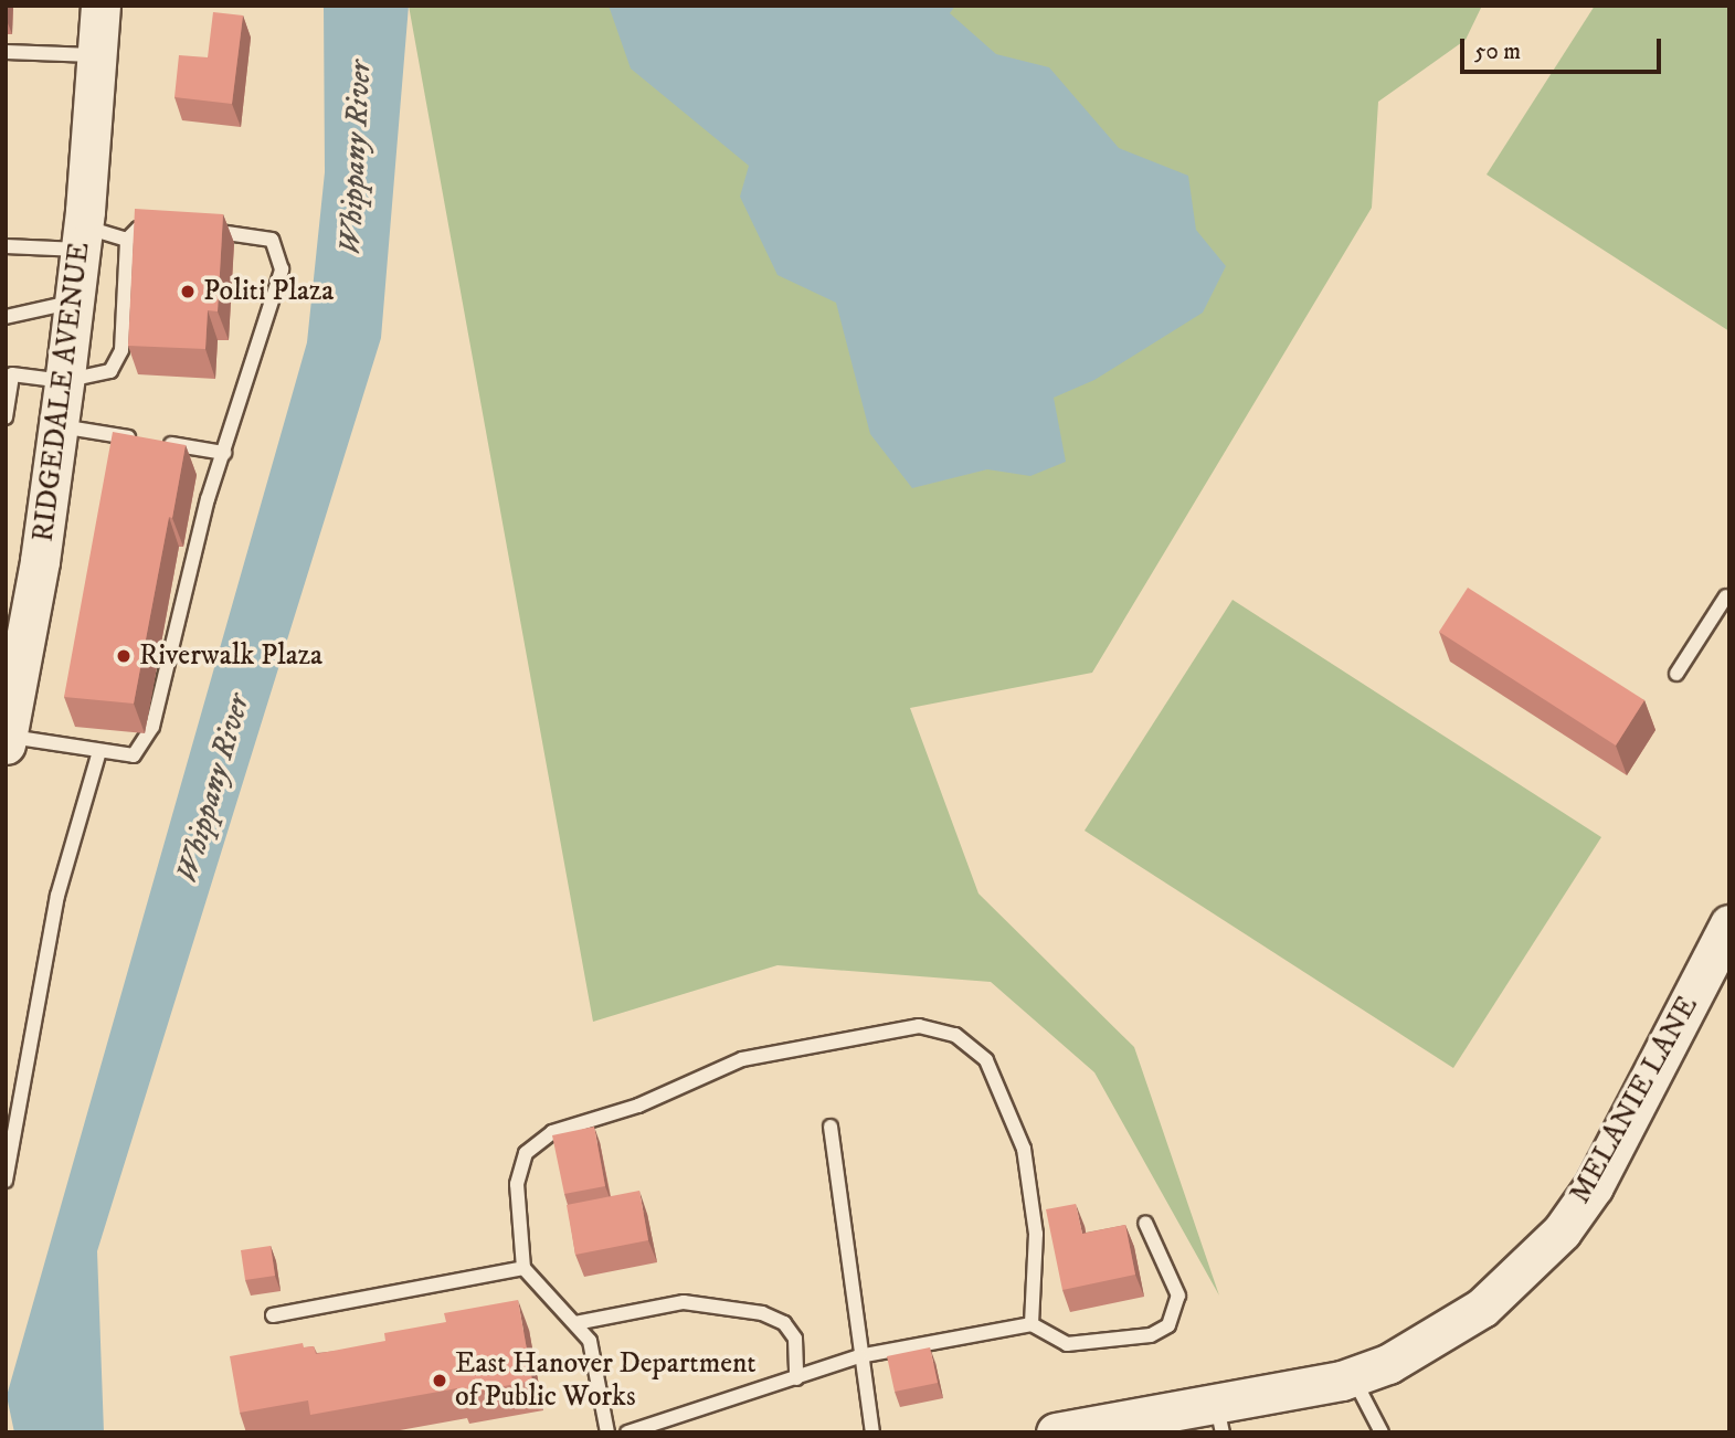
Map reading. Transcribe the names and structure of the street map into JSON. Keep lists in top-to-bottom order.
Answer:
{
  "streets": {
    "street": ["RIDGEDALE AVENUE", "MELANIE LANE"]
  },
  "water": ["Whippany River"],
  "places": ["Politi Plaza", "Riverwalk Plaza", "East Hanover Department of Public Works"],
  "scale_bar": "50 m"
}
